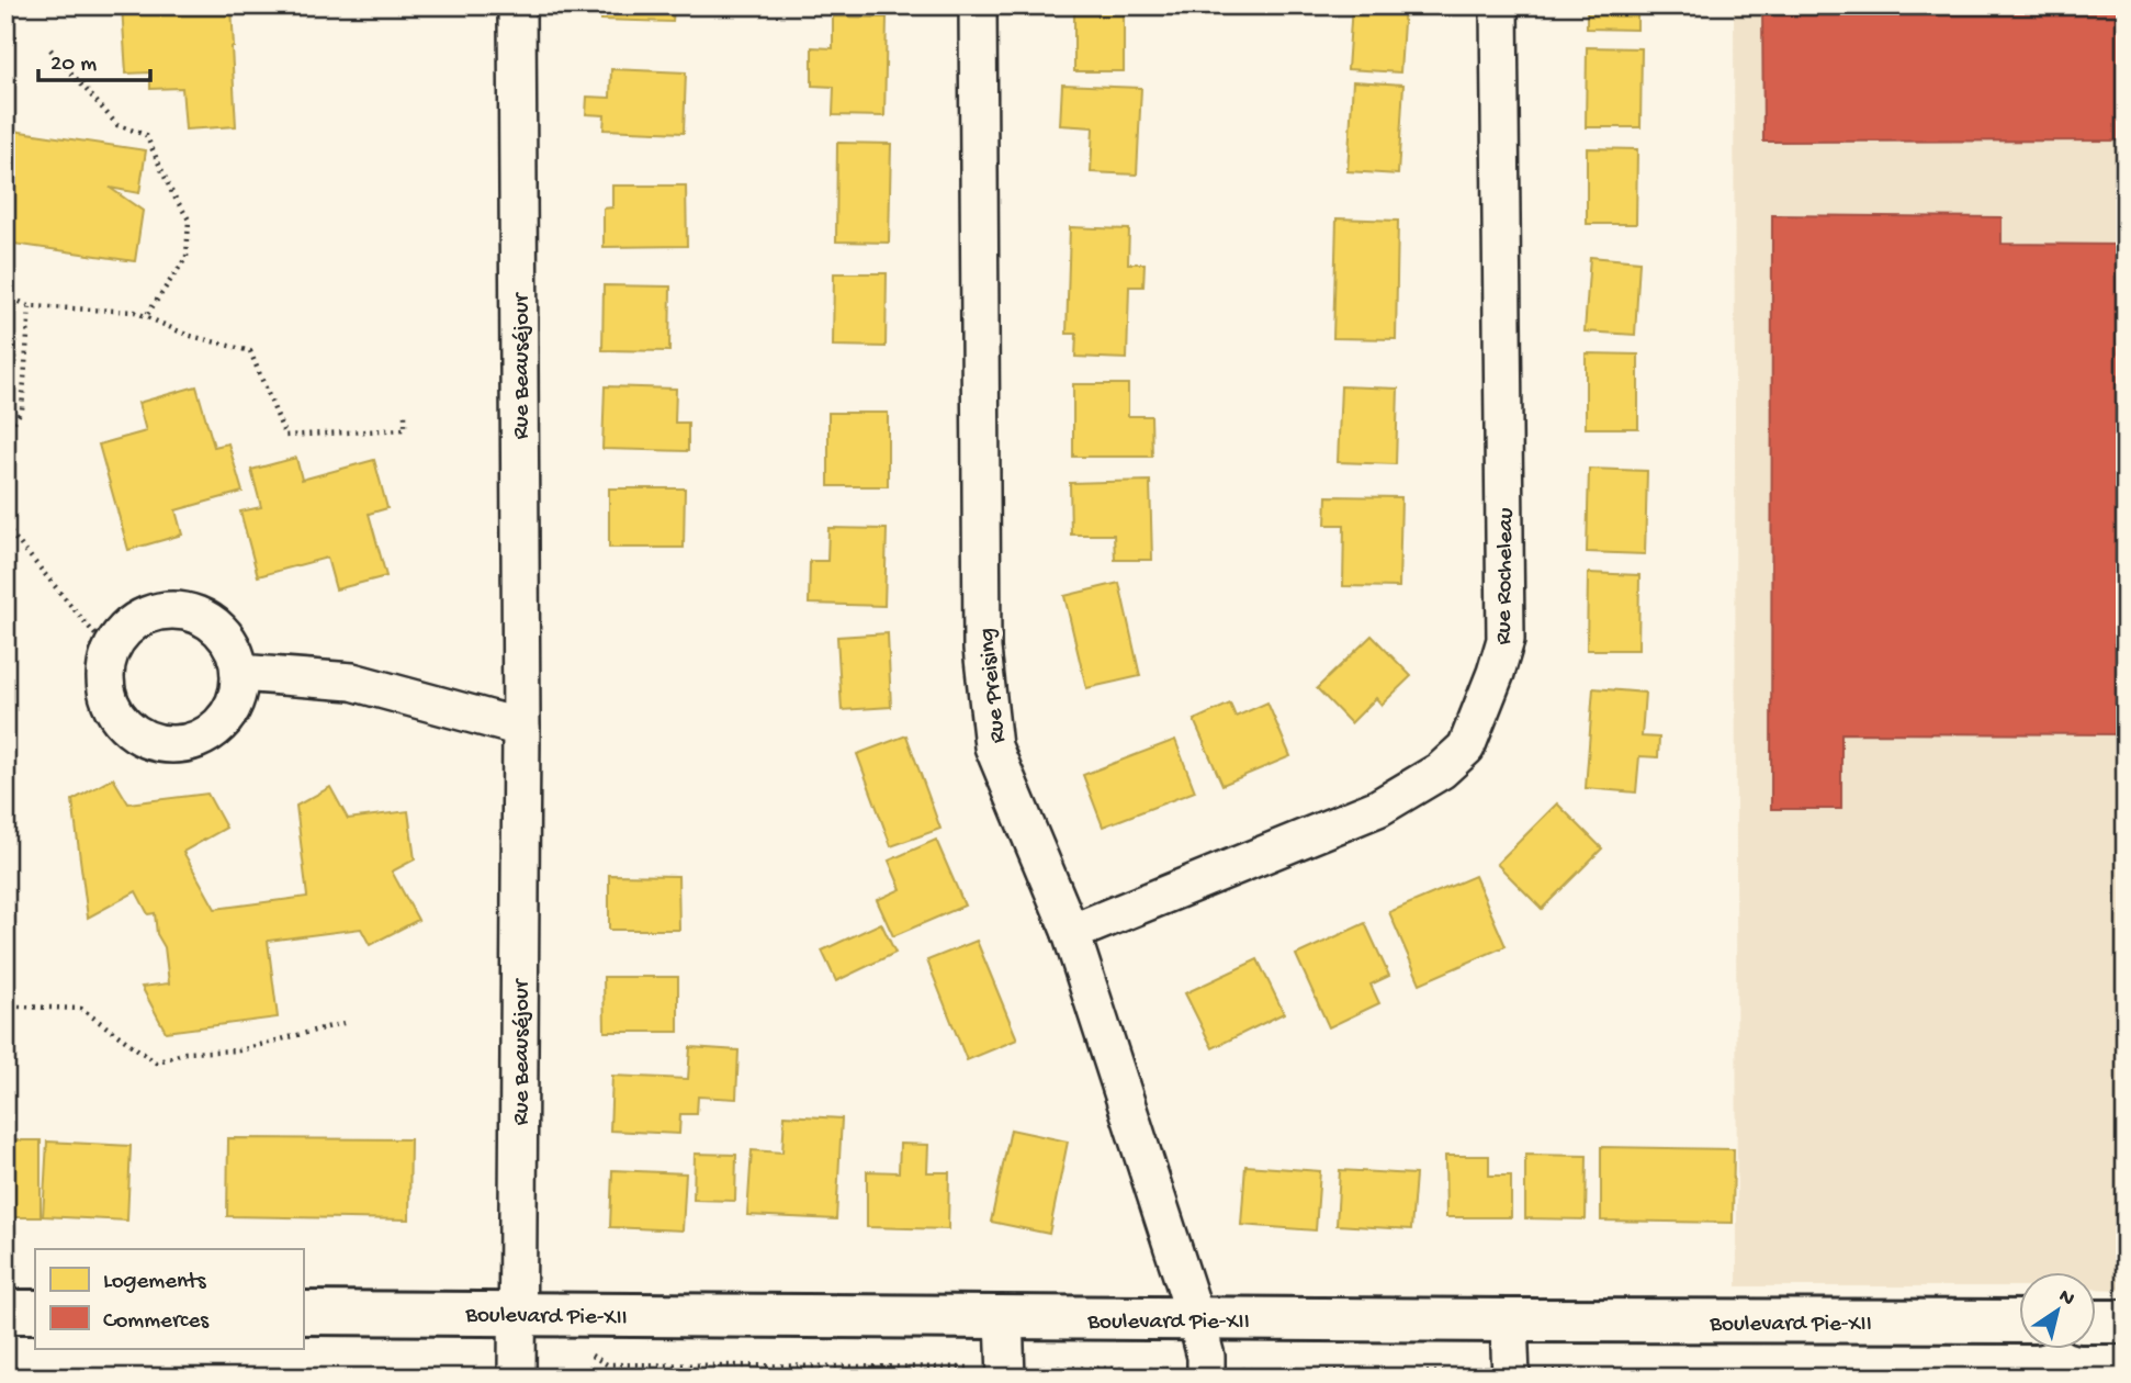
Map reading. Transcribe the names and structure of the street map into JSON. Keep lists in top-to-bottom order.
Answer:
{
  "streets": {
    "street": [
      "Rue Beauséjour",
      "Rue Rocheleau",
      "Rue Preising",
      "Boulevard Pie-XII"
    ]
  },
  "crossings": [
    ["Rue Beauséjour", "Boulevard Pie-XII"],
    ["Rue Rocheleau", "Rue Preising"],
    ["Rue Preising", "Boulevard Pie-XII"]
  ],
  "legend": ["Logements", "Commerces"],
  "scale_bar": "20 m",
  "north": "top right"
}
